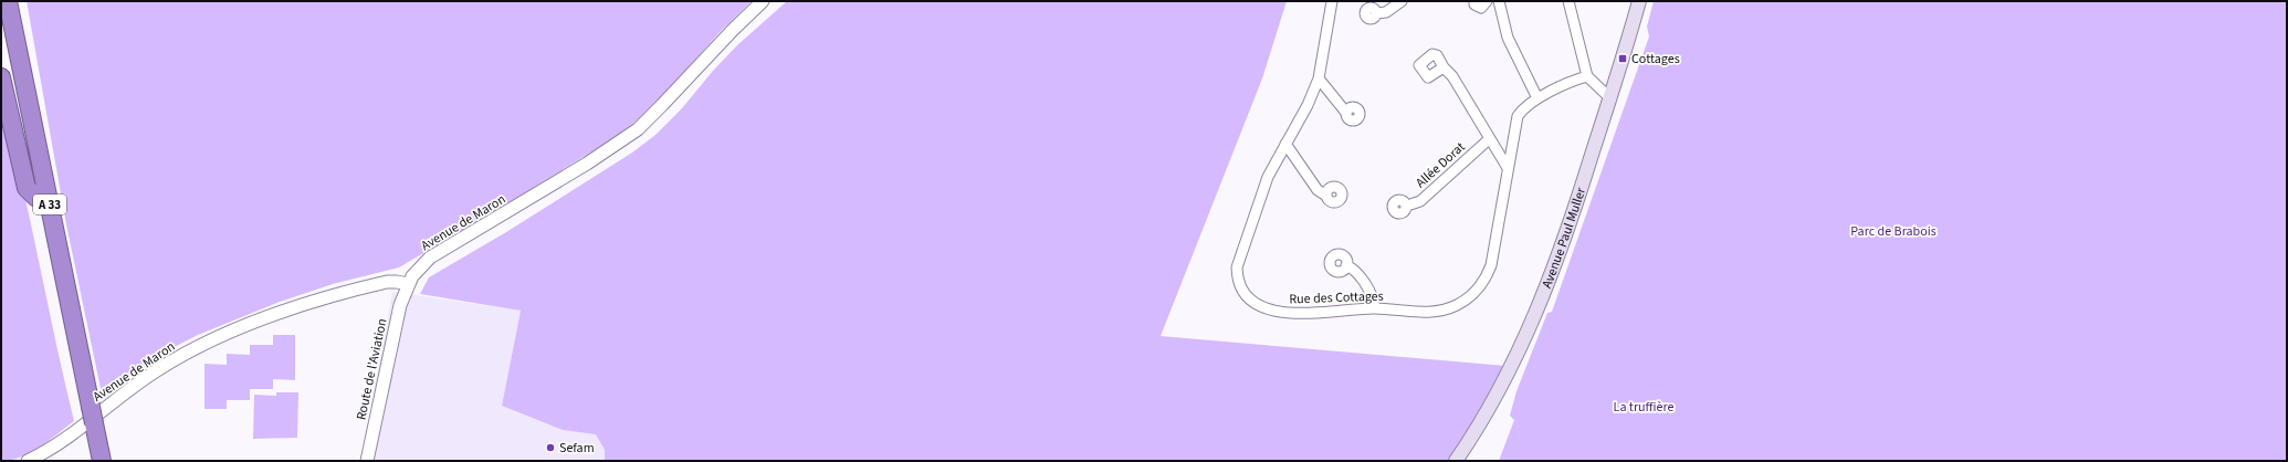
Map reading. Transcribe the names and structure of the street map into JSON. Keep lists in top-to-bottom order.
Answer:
{
  "streets": {
    "highway": ["A 33"],
    "main road": ["Avenue Paul Muller"],
    "street": [
      "Allée Dorat",
      "Avenue de Maron",
      "Rue des Cottages",
      "Route de l'Aviation"
    ]
  },
  "crossings": [
    ["Avenue de Maron", "Route de l'Aviation"]
  ],
  "parks": ["Parc de Brabois", "La truffière"],
  "places": {
    "transit": ["Cottages"],
    "other": ["Sefam"]
  }
}
